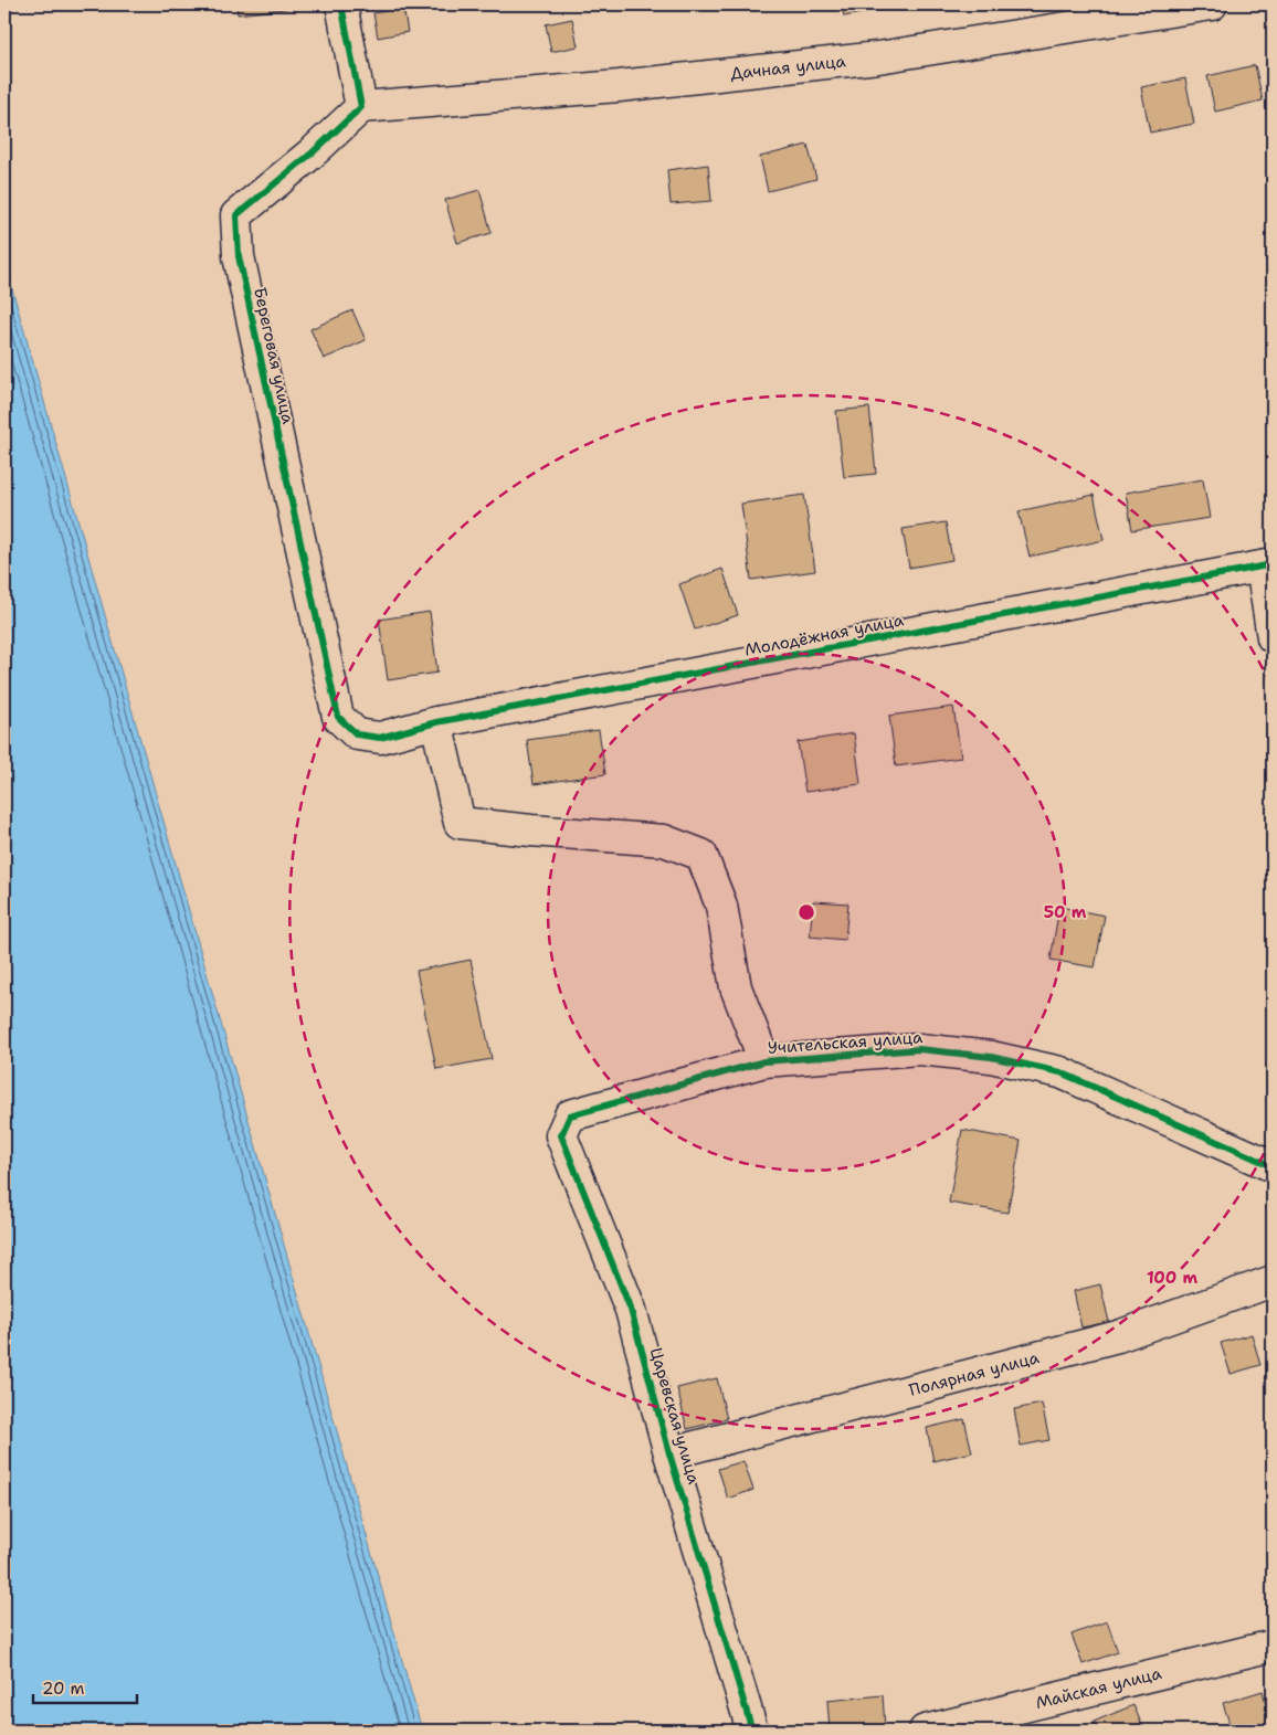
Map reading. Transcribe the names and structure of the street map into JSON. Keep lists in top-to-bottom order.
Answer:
{
  "streets": {
    "street": [
      "Дачная улица",
      "Береговая улица",
      "Молодёжная улица",
      "Учительская улица",
      "Полярная улица",
      "Царевская улица",
      "Майская улица"
    ]
  },
  "crossings": [
    ["Дачная улица", "Береговая улица"],
    ["Береговая улица", "Молодёжная улица"],
    ["Учительская улица", "Царевская улица"],
    ["Полярная улица", "Царевская улица"]
  ],
  "scale_bar": "20 m",
  "rings": ["50 m", "100 m"]
}
